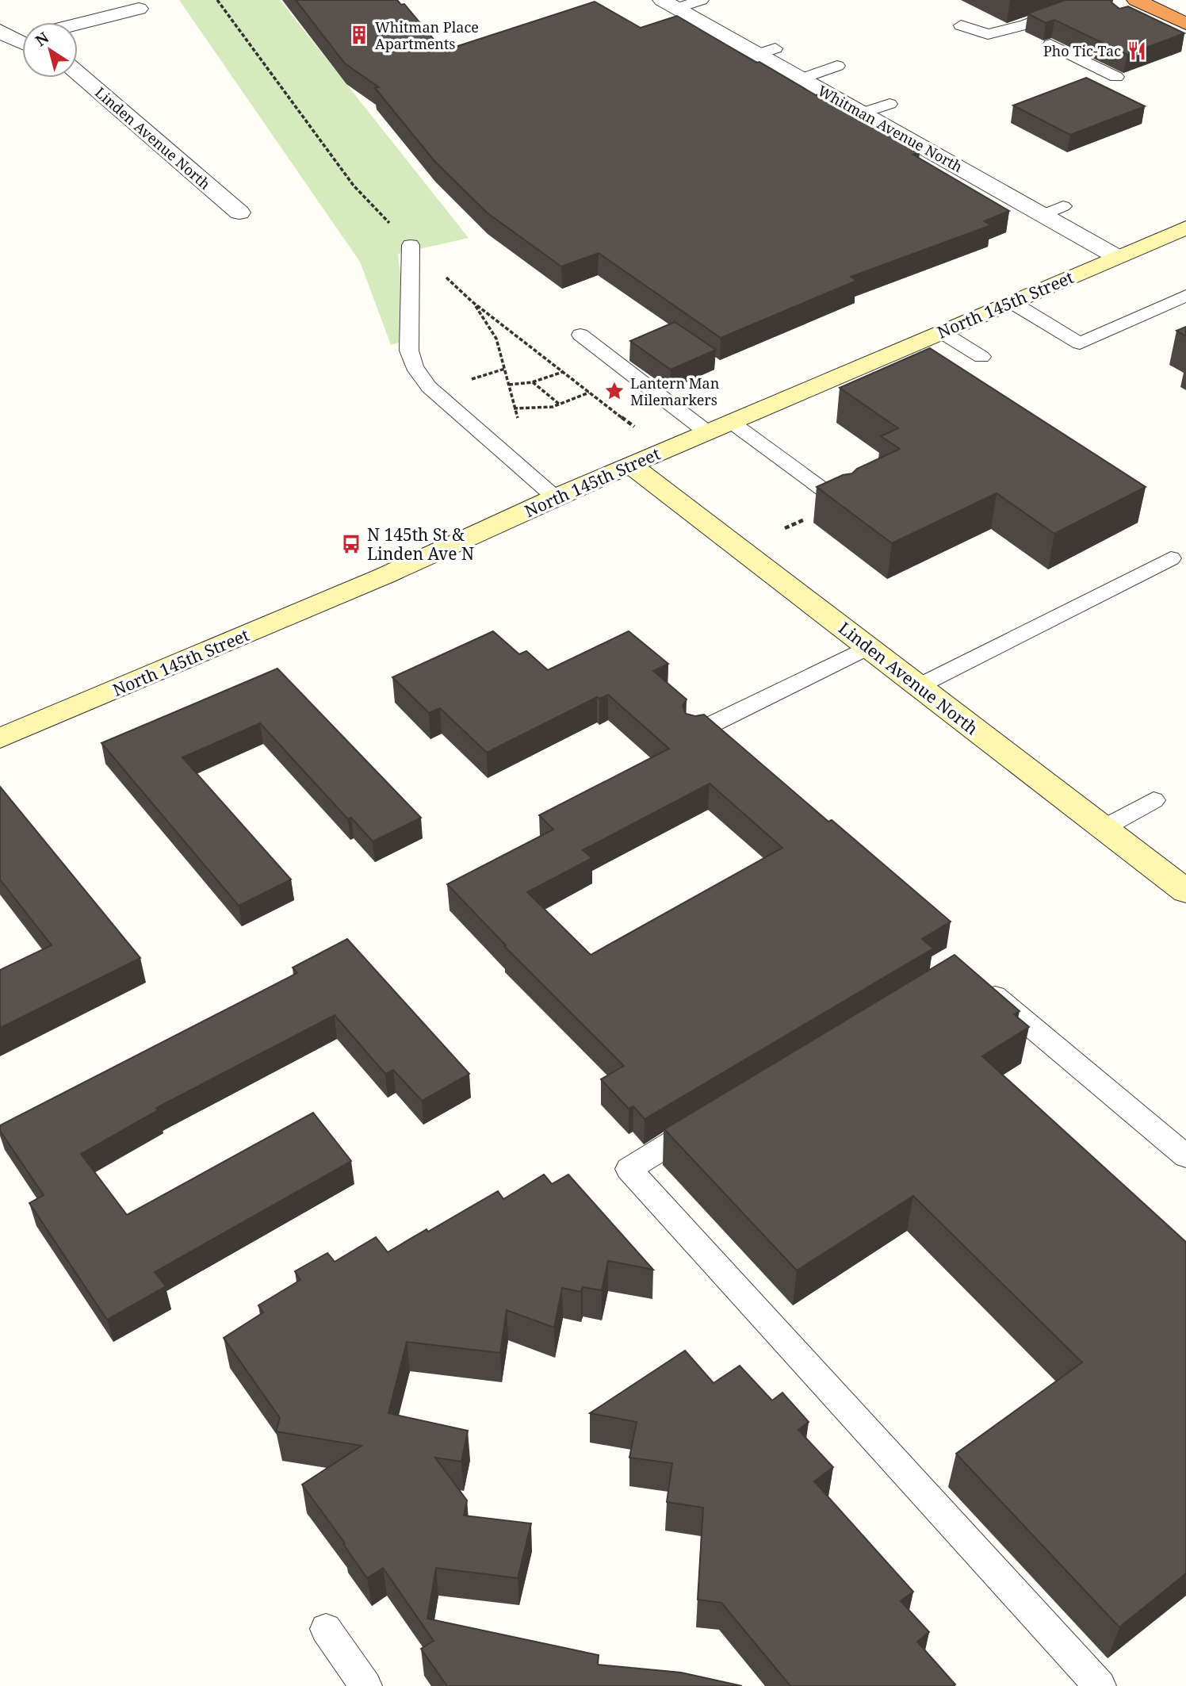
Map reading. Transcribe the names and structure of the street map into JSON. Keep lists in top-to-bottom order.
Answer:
{
  "streets": {
    "main road": ["Linden Avenue North", "North 145th Street"],
    "street": ["Whitman Avenue North"]
  },
  "crossings": [
    ["Whitman Avenue North", "North 145th Street"],
    ["Linden Avenue North", "North 145th Street"]
  ],
  "places": {
    "building": ["Whitman Place Apartments"],
    "restaurant": ["Pho Tic-Tac"],
    "place": ["Lantern Man Milemarkers"],
    "bus stop": ["N 145th St & Linden Ave N"]
  },
  "north": "top left"
}
